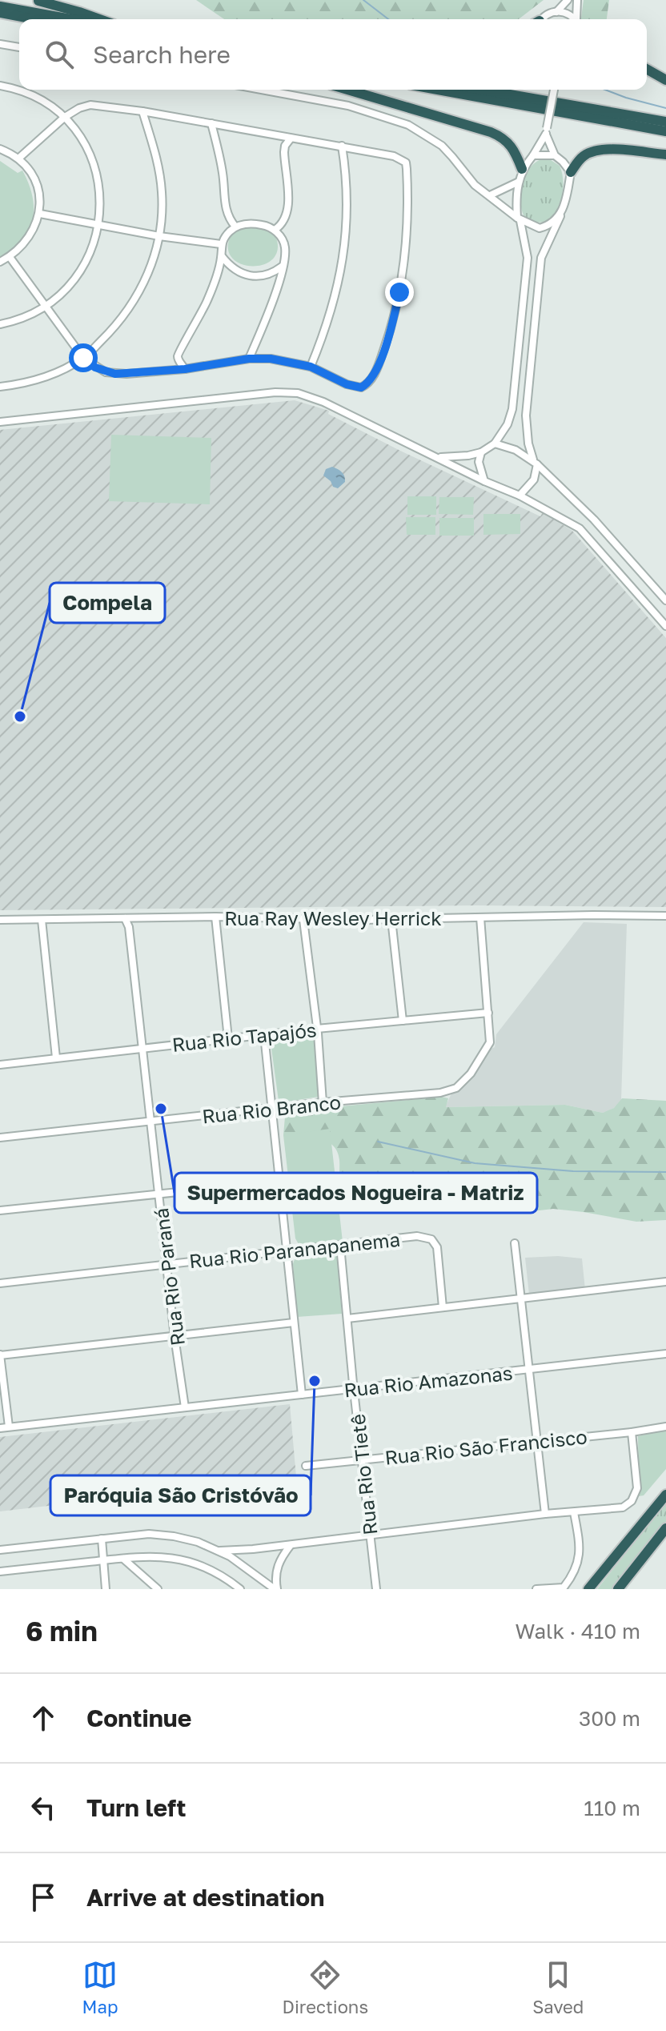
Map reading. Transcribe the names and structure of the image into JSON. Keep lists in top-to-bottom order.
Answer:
{
  "streets": {
    "street": [
      "Rua Ray Wesley Herrick",
      "Rua Rio Tapajós",
      "Rua Rio Branco",
      "Rua Rio Paranapanema",
      "Rua Rio Paraná",
      "Rua Rio Amazonas",
      "Rua Rio São Francisco",
      "Rua Rio Tietê"
    ]
  },
  "crossings": [
    ["Rua Ray Wesley Herrick", "Rua Rio Branco"],
    ["Rua Ray Wesley Herrick", "Rua Rio Paraná"],
    ["Rua Rio Tapajós", "Rua Rio Branco"],
    ["Rua Rio Tapajós", "Rua Rio Paraná"],
    ["Rua Rio Branco", "Rua Rio Paraná"],
    ["Rua Rio Paranapanema", "Rua Rio Paraná"],
    ["Rua Rio Paranapanema", "Rua Rio Tietê"],
    ["Rua Rio Paraná", "Rua Rio Amazonas"],
    ["Rua Rio Amazonas", "Rua Rio Tietê"],
    ["Rua Rio São Francisco", "Rua Rio Tietê"]
  ],
  "places": ["Compela", "Supermercados Nogueira - Matriz", "Paróquia São Cristóvão"],
  "page": {
    "search": "Search here",
    "heading": ["6 min", "Walk · 410 m"],
    "list": [
      ["Continue", "300 m"],
      ["Turn left", "110 m"],
      "Arrive at destination"
    ],
    "nav": ["Map", "Directions", "Saved"]
  }
}
